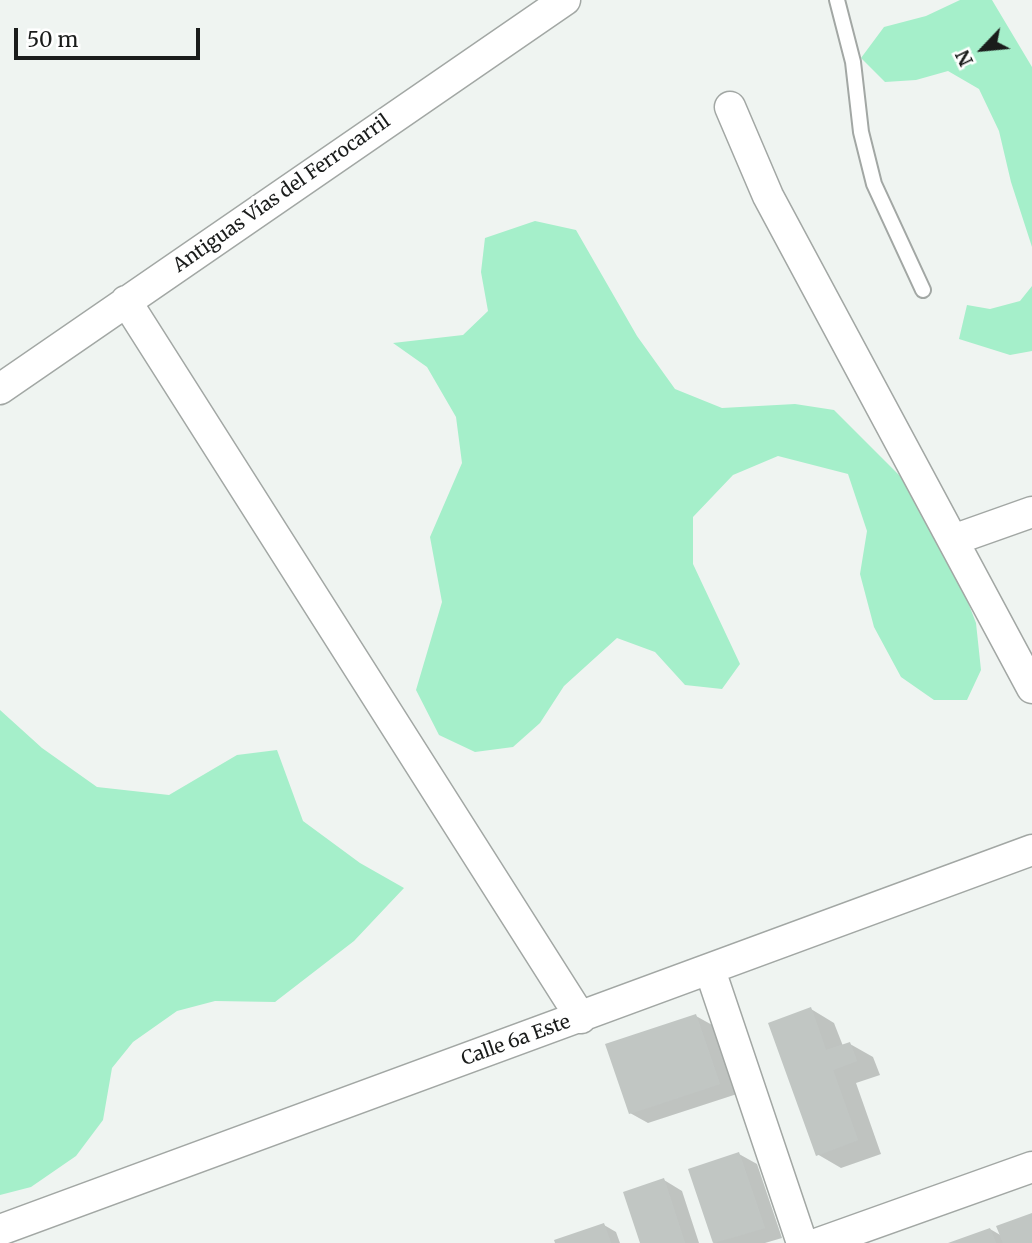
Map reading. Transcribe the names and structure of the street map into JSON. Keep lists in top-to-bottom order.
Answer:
{
  "streets": {
    "street": ["Antiguas Vías del Ferrocarril", "Calle 6a Este"]
  },
  "scale_bar": "50 m",
  "north": "bottom left"
}
